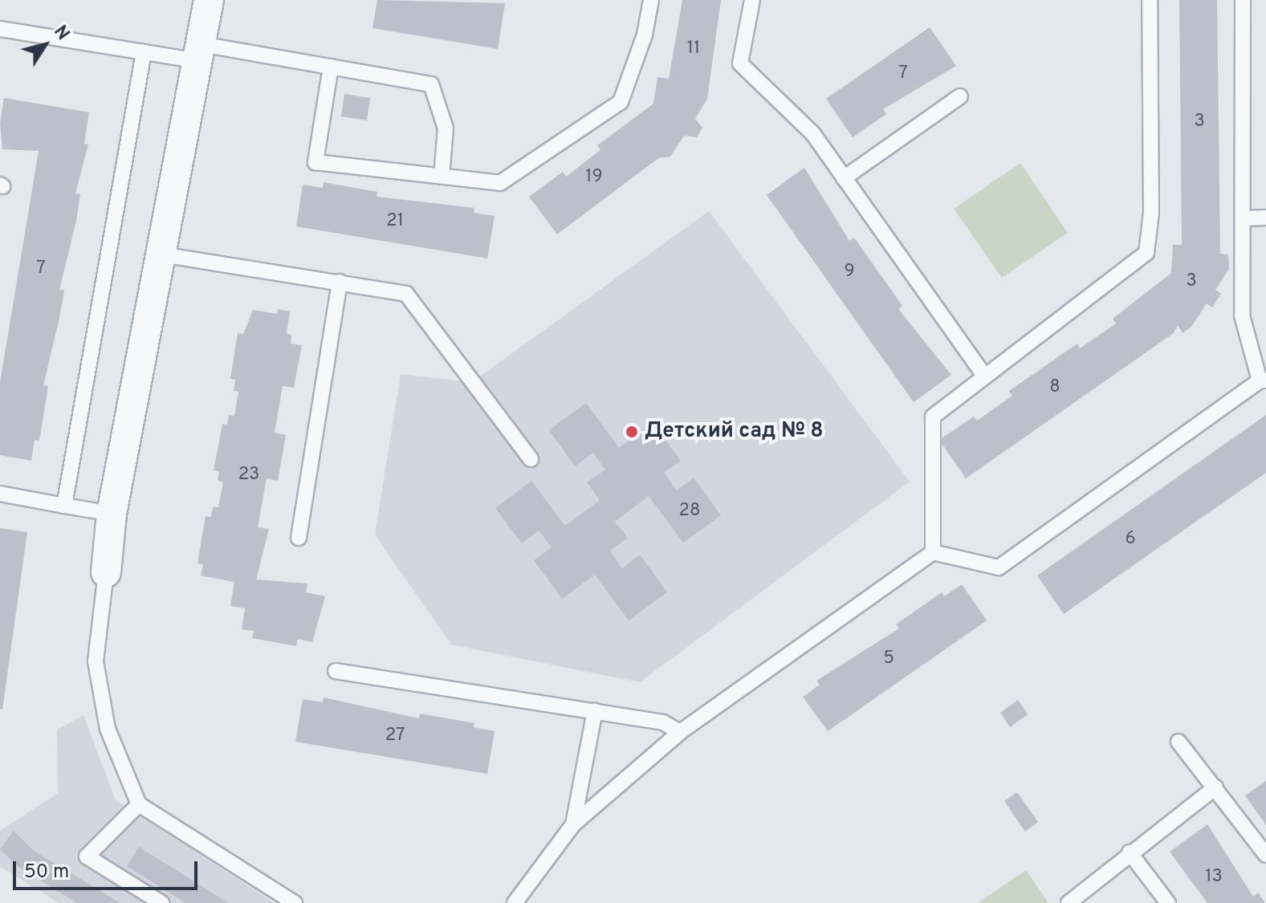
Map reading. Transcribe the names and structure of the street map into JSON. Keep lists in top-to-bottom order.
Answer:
{
  "places": ["Детский сад № 8"],
  "house_numbers": [
    "11",
    "7",
    "3",
    "19",
    "21",
    "7",
    "9",
    "3",
    "8",
    "23",
    "28",
    "6",
    "5",
    "27",
    "13"
  ],
  "scale_bar": "50 m",
  "north": "top right"
}
